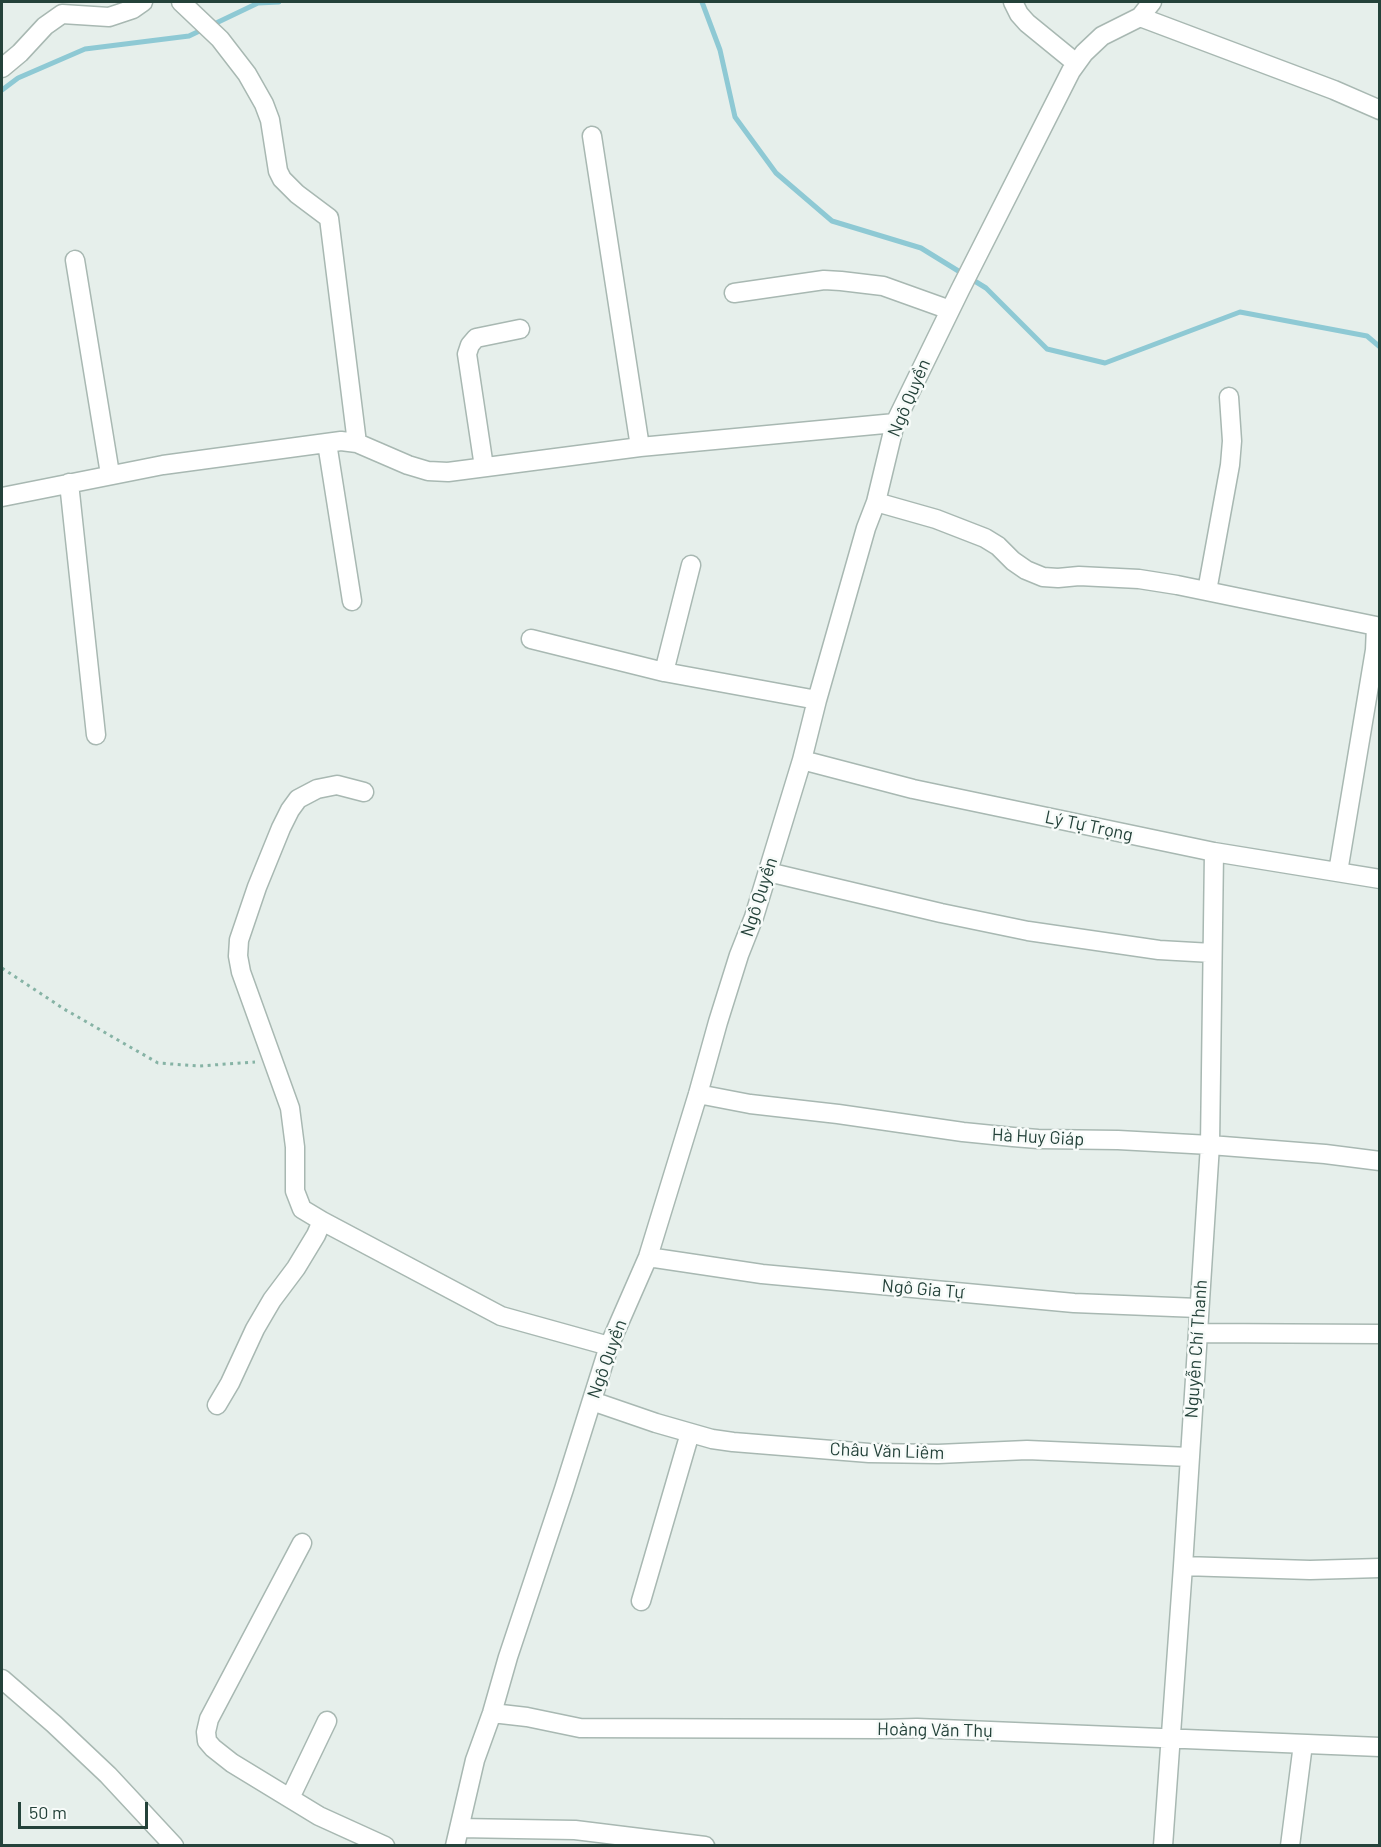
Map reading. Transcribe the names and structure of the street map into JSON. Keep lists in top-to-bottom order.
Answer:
{
  "streets": {
    "street": [
      "Ngô Quyền",
      "Lý Tự Trọng",
      "Hà Huy Giáp",
      "Ngô Gia Tự",
      "Nguyễn Chí Thanh",
      "Châu Văn Liêm",
      "Hoàng Văn Thụ"
    ]
  },
  "crossings": [
    ["Ngô Quyền", "Lý Tự Trọng"],
    ["Ngô Quyền", "Hà Huy Giáp"],
    ["Ngô Quyền", "Ngô Gia Tự"],
    ["Ngô Quyền", "Châu Văn Liêm"],
    ["Ngô Quyền", "Hoàng Văn Thụ"],
    ["Lý Tự Trọng", "Nguyễn Chí Thanh"],
    ["Hà Huy Giáp", "Nguyễn Chí Thanh"],
    ["Ngô Gia Tự", "Nguyễn Chí Thanh"],
    ["Nguyễn Chí Thanh", "Châu Văn Liêm"],
    ["Nguyễn Chí Thanh", "Hoàng Văn Thụ"]
  ],
  "scale_bar": "50 m"
}
